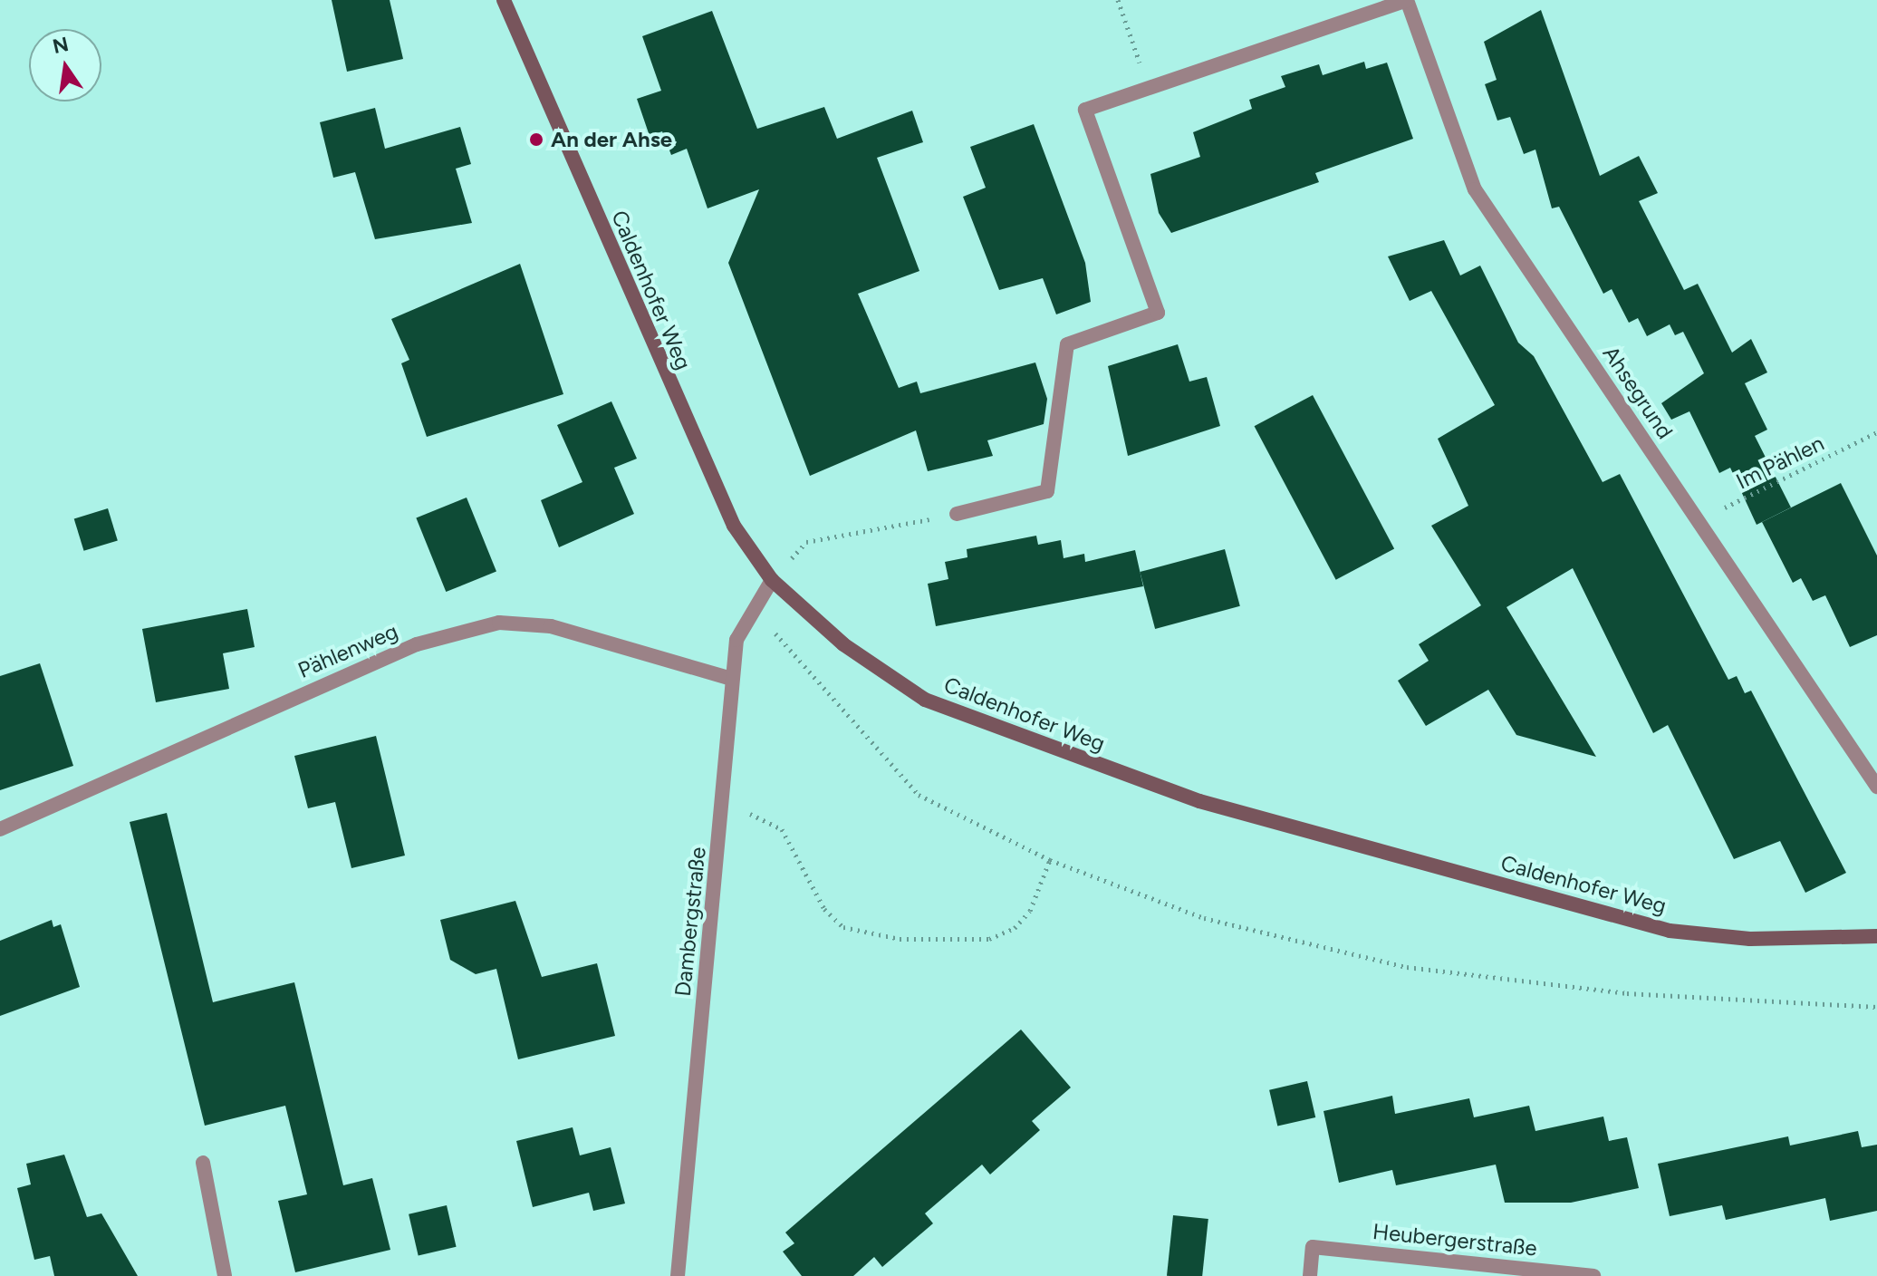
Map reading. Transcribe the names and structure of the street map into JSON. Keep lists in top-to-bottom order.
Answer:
{
  "streets": {
    "main road": ["Caldenhofer Weg"],
    "street": [
      "Ahsegrund",
      "Pählenweg",
      "Dambergstraße",
      "Heubergerstraße"
    ],
    "path": ["Im Pählen"]
  },
  "crossings": [
    ["Caldenhofer Weg", "Dambergstraße"],
    ["Ahsegrund", "Im Pählen"],
    ["Pählenweg", "Dambergstraße"]
  ],
  "places": ["An der Ahse"],
  "north": "top"
}
